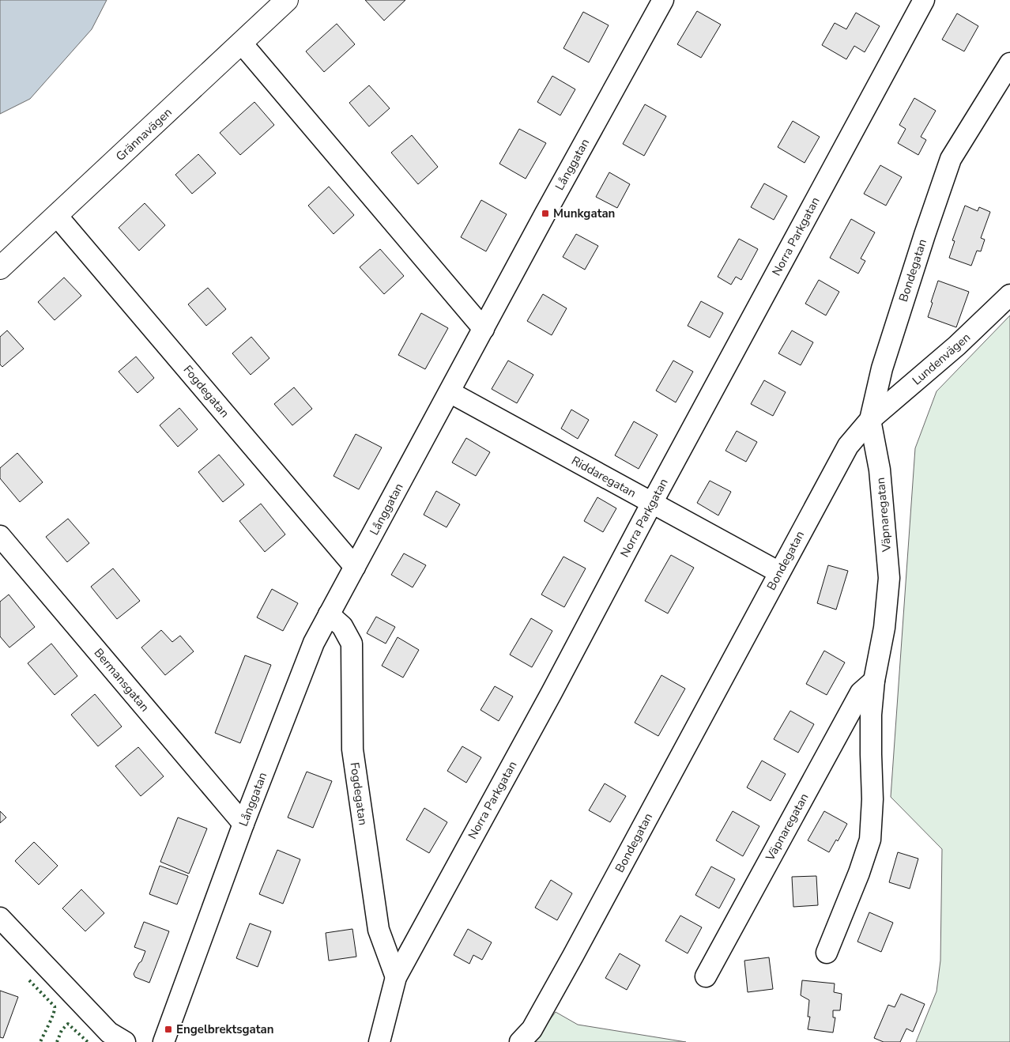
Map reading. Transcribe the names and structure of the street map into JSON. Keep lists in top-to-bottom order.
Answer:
{
  "streets": {
    "main road": ["Grännavägen"],
    "street": [
      "Långgatan",
      "Norra Parkgatan",
      "Bondegatan",
      "Lundenvägen",
      "Fogdegatan",
      "Riddaregatan",
      "Väpnaregatan",
      "Bermansgatan"
    ]
  },
  "crossings": [
    ["Grännavägen", "Fogdegatan"],
    ["Långgatan", "Fogdegatan"],
    ["Långgatan", "Riddaregatan"],
    ["Långgatan", "Bermansgatan"],
    ["Norra Parkgatan", "Fogdegatan"],
    ["Norra Parkgatan", "Riddaregatan"],
    ["Bondegatan", "Lundenvägen"],
    ["Bondegatan", "Riddaregatan"],
    ["Bondegatan", "Väpnaregatan"],
    ["Lundenvägen", "Väpnaregatan"]
  ],
  "places": {
    "transit": ["Munkgatan", "Engelbrektsgatan"]
  }
}
